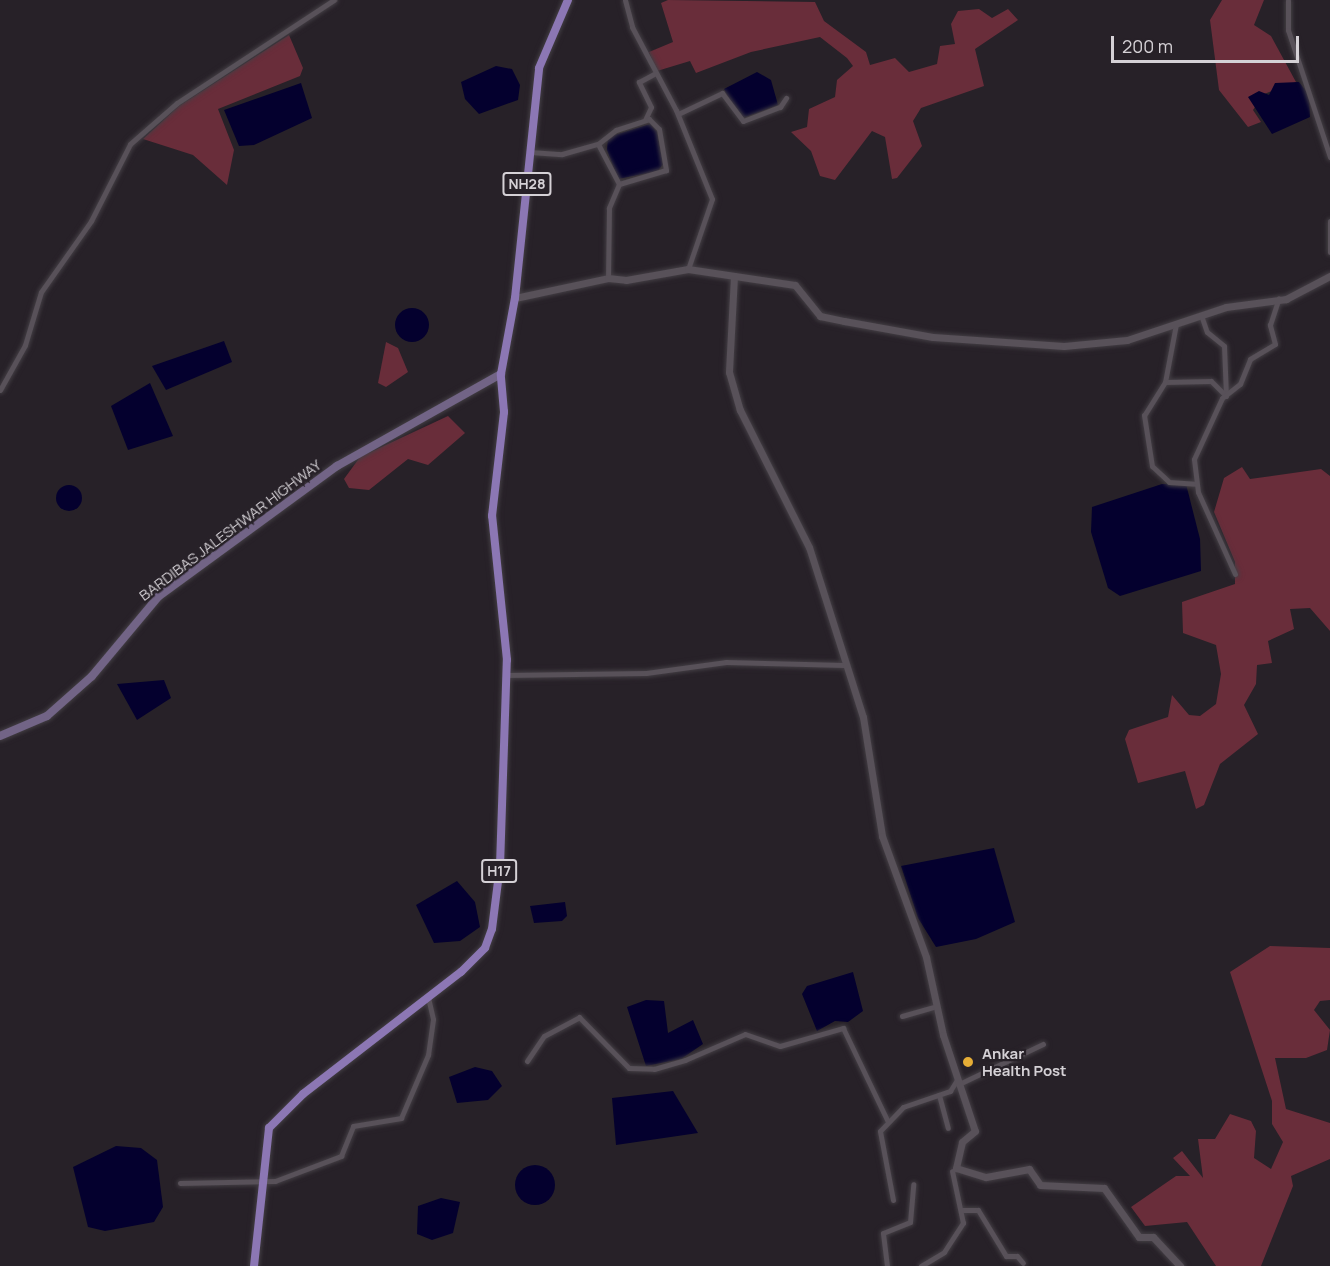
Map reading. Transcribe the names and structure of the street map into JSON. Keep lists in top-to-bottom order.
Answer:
{
  "streets": {
    "main road": ["NH28", "BARDIBAS JALESHWAR HIGHWAY", "H17"]
  },
  "crossings": [
    ["NH28", "BARDIBAS JALESHWAR HIGHWAY"],
    ["NH28", "H17"],
    ["BARDIBAS JALESHWAR HIGHWAY", "H17"]
  ],
  "places": ["Ankar Health Post"],
  "scale_bar": "200 m"
}
